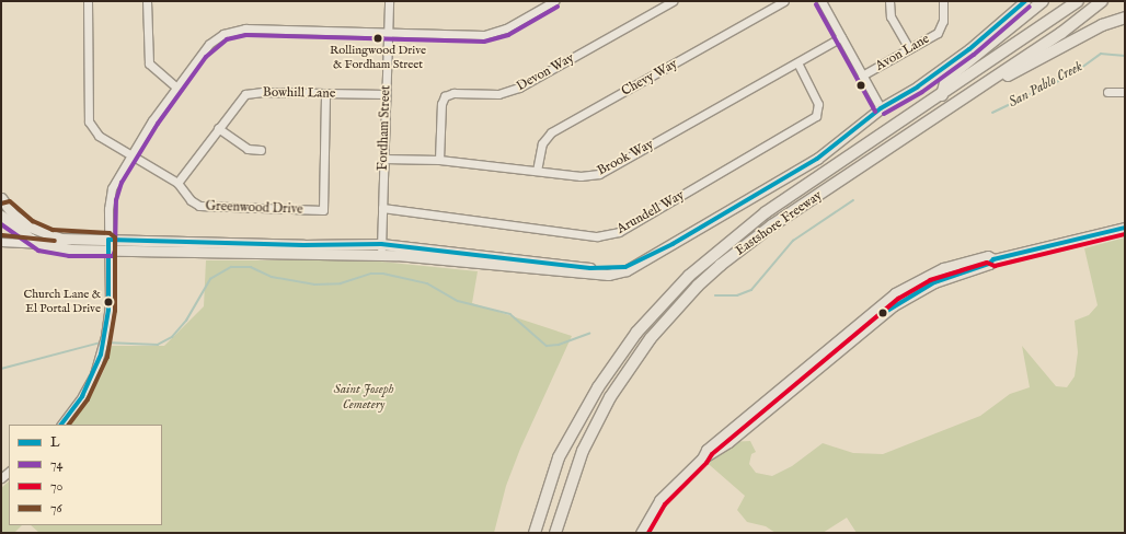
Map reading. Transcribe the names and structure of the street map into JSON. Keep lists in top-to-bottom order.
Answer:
{
  "streets": {
    "highway": ["Eastshore Freeway"],
    "street": [
      "Avon Lane",
      "Devon Way",
      "Chevy Way",
      "Bowhill Lane",
      "Fordham Street",
      "Brook Way",
      "Greenwood Drive",
      "Arundell Way"
    ]
  },
  "crossings": [
    ["Devon Way", "Brook Way"],
    ["Chevy Way", "Brook Way"],
    ["Bowhill Lane", "Fordham Street"],
    ["Bowhill Lane", "Greenwood Drive"],
    ["Fordham Street", "Brook Way"],
    ["Fordham Street", "Arundell Way"],
    ["Brook Way", "Arundell Way"]
  ],
  "water": ["San Pablo Creek"],
  "parks": ["Saint Joseph Cemetery"],
  "places": ["Rollingwood Drive & Fordham Street", "Church Lane & El Portal Drive"],
  "lines": [
    "transit line L",
    "transit line 74",
    "transit line 76",
    "transit line 70"
  ],
  "legend": [
    "L",
    "74",
    "70",
    "76"
  ]
}
